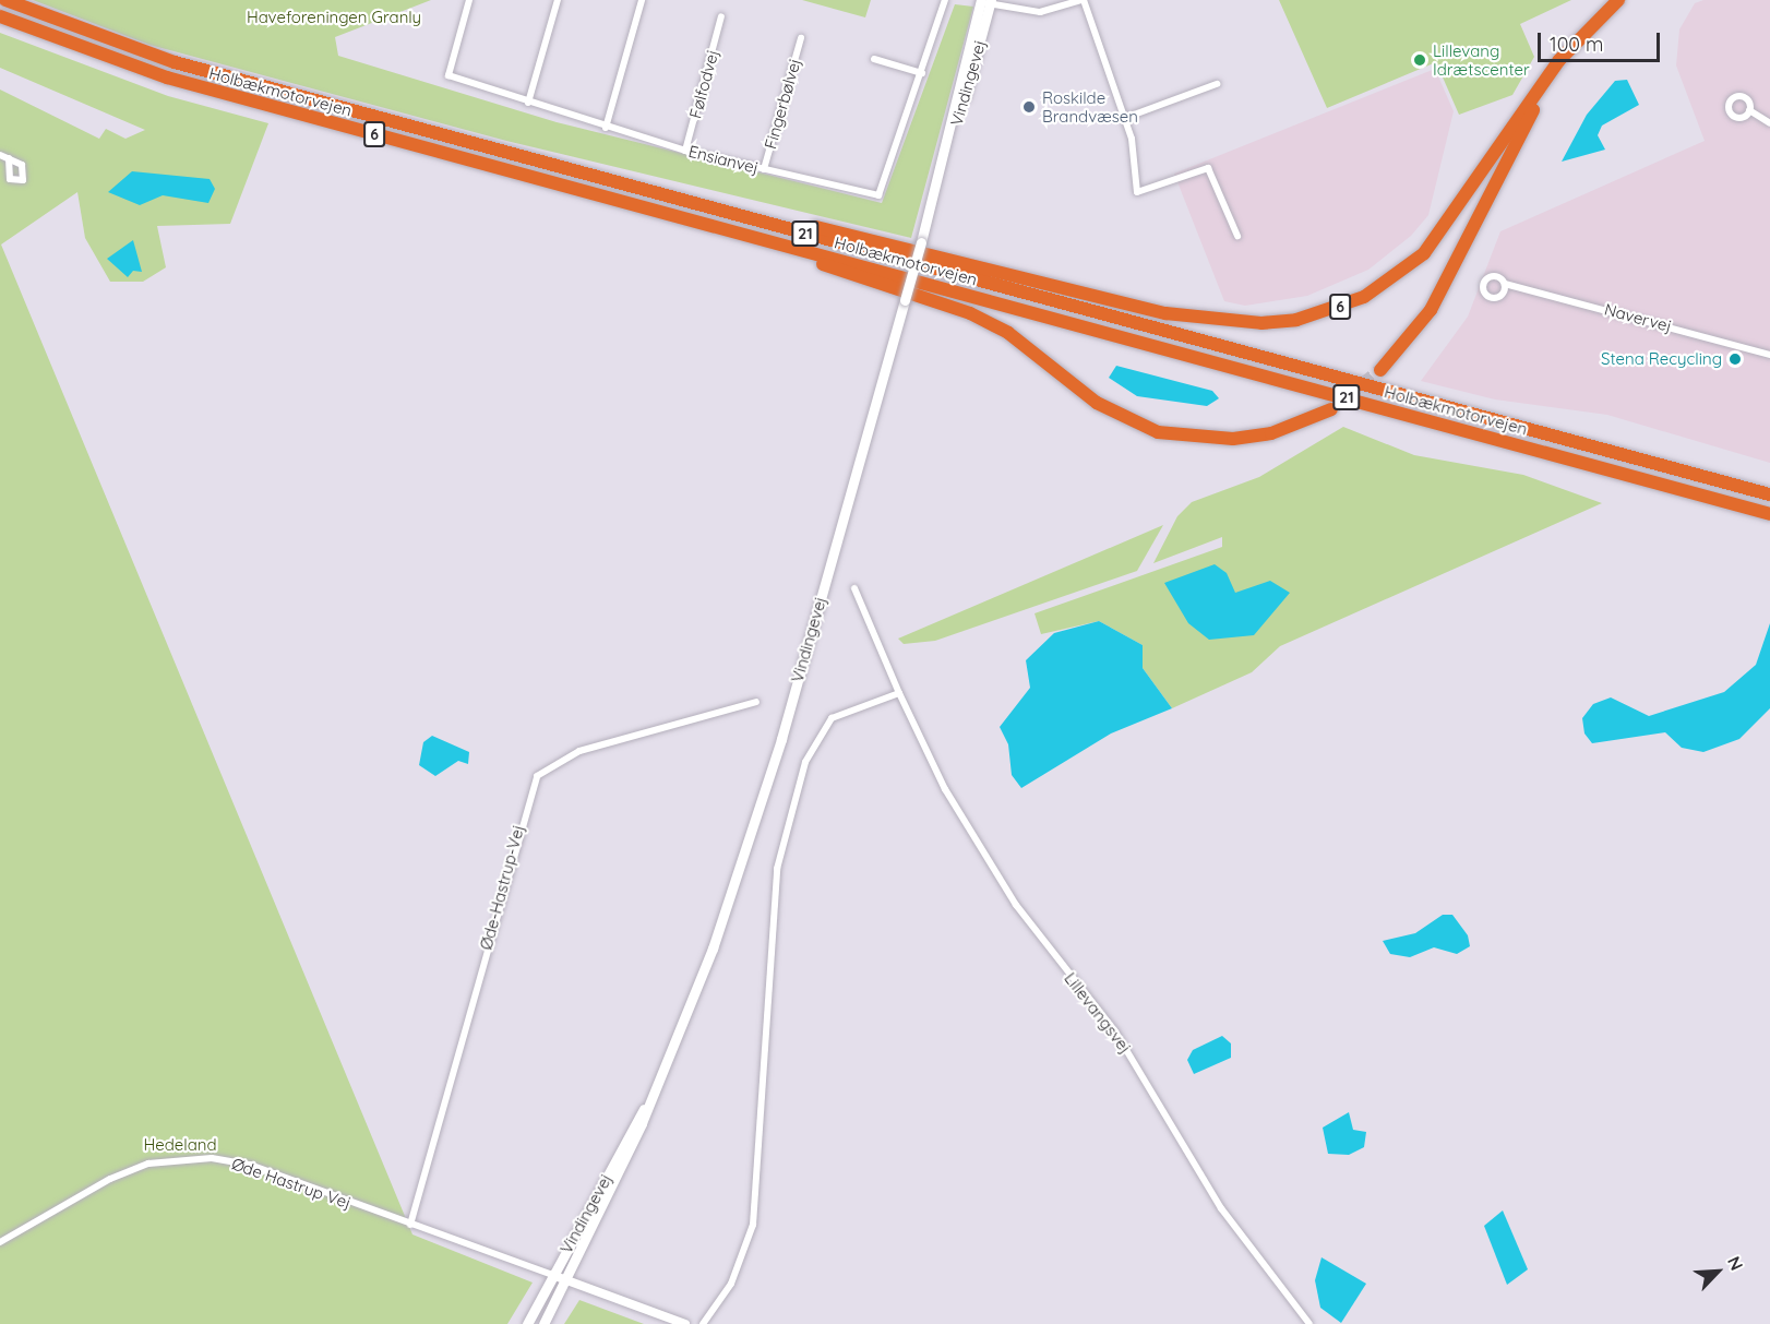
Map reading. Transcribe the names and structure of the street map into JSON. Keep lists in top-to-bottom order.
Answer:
{
  "streets": {
    "highway": ["Holbækmotorvejen", "6", "21"],
    "main road": ["Vindingevej"],
    "street": [
      "Følfodvej",
      "Fingerbølvej",
      "Ensianvej",
      "Navervej",
      "Øde-Hastrup-Vej",
      "Lillevangsvej",
      "Øde Hastrup Vej"
    ]
  },
  "crossings": [
    ["Vindingevej", "Øde Hastrup Vej"],
    ["Følfodvej", "Ensianvej"],
    ["Holbækmotorvejen", "6"],
    ["Fingerbølvej", "Ensianvej"],
    ["Øde-Hastrup-Vej", "Øde Hastrup Vej"]
  ],
  "parks": ["Haveforeningen Granly", "Hedeland"],
  "places": ["Lillevang Idrætscenter", "Roskilde Brandvæsen", "Stena Recycling"],
  "scale_bar": "100 m",
  "north": "top right"
}
